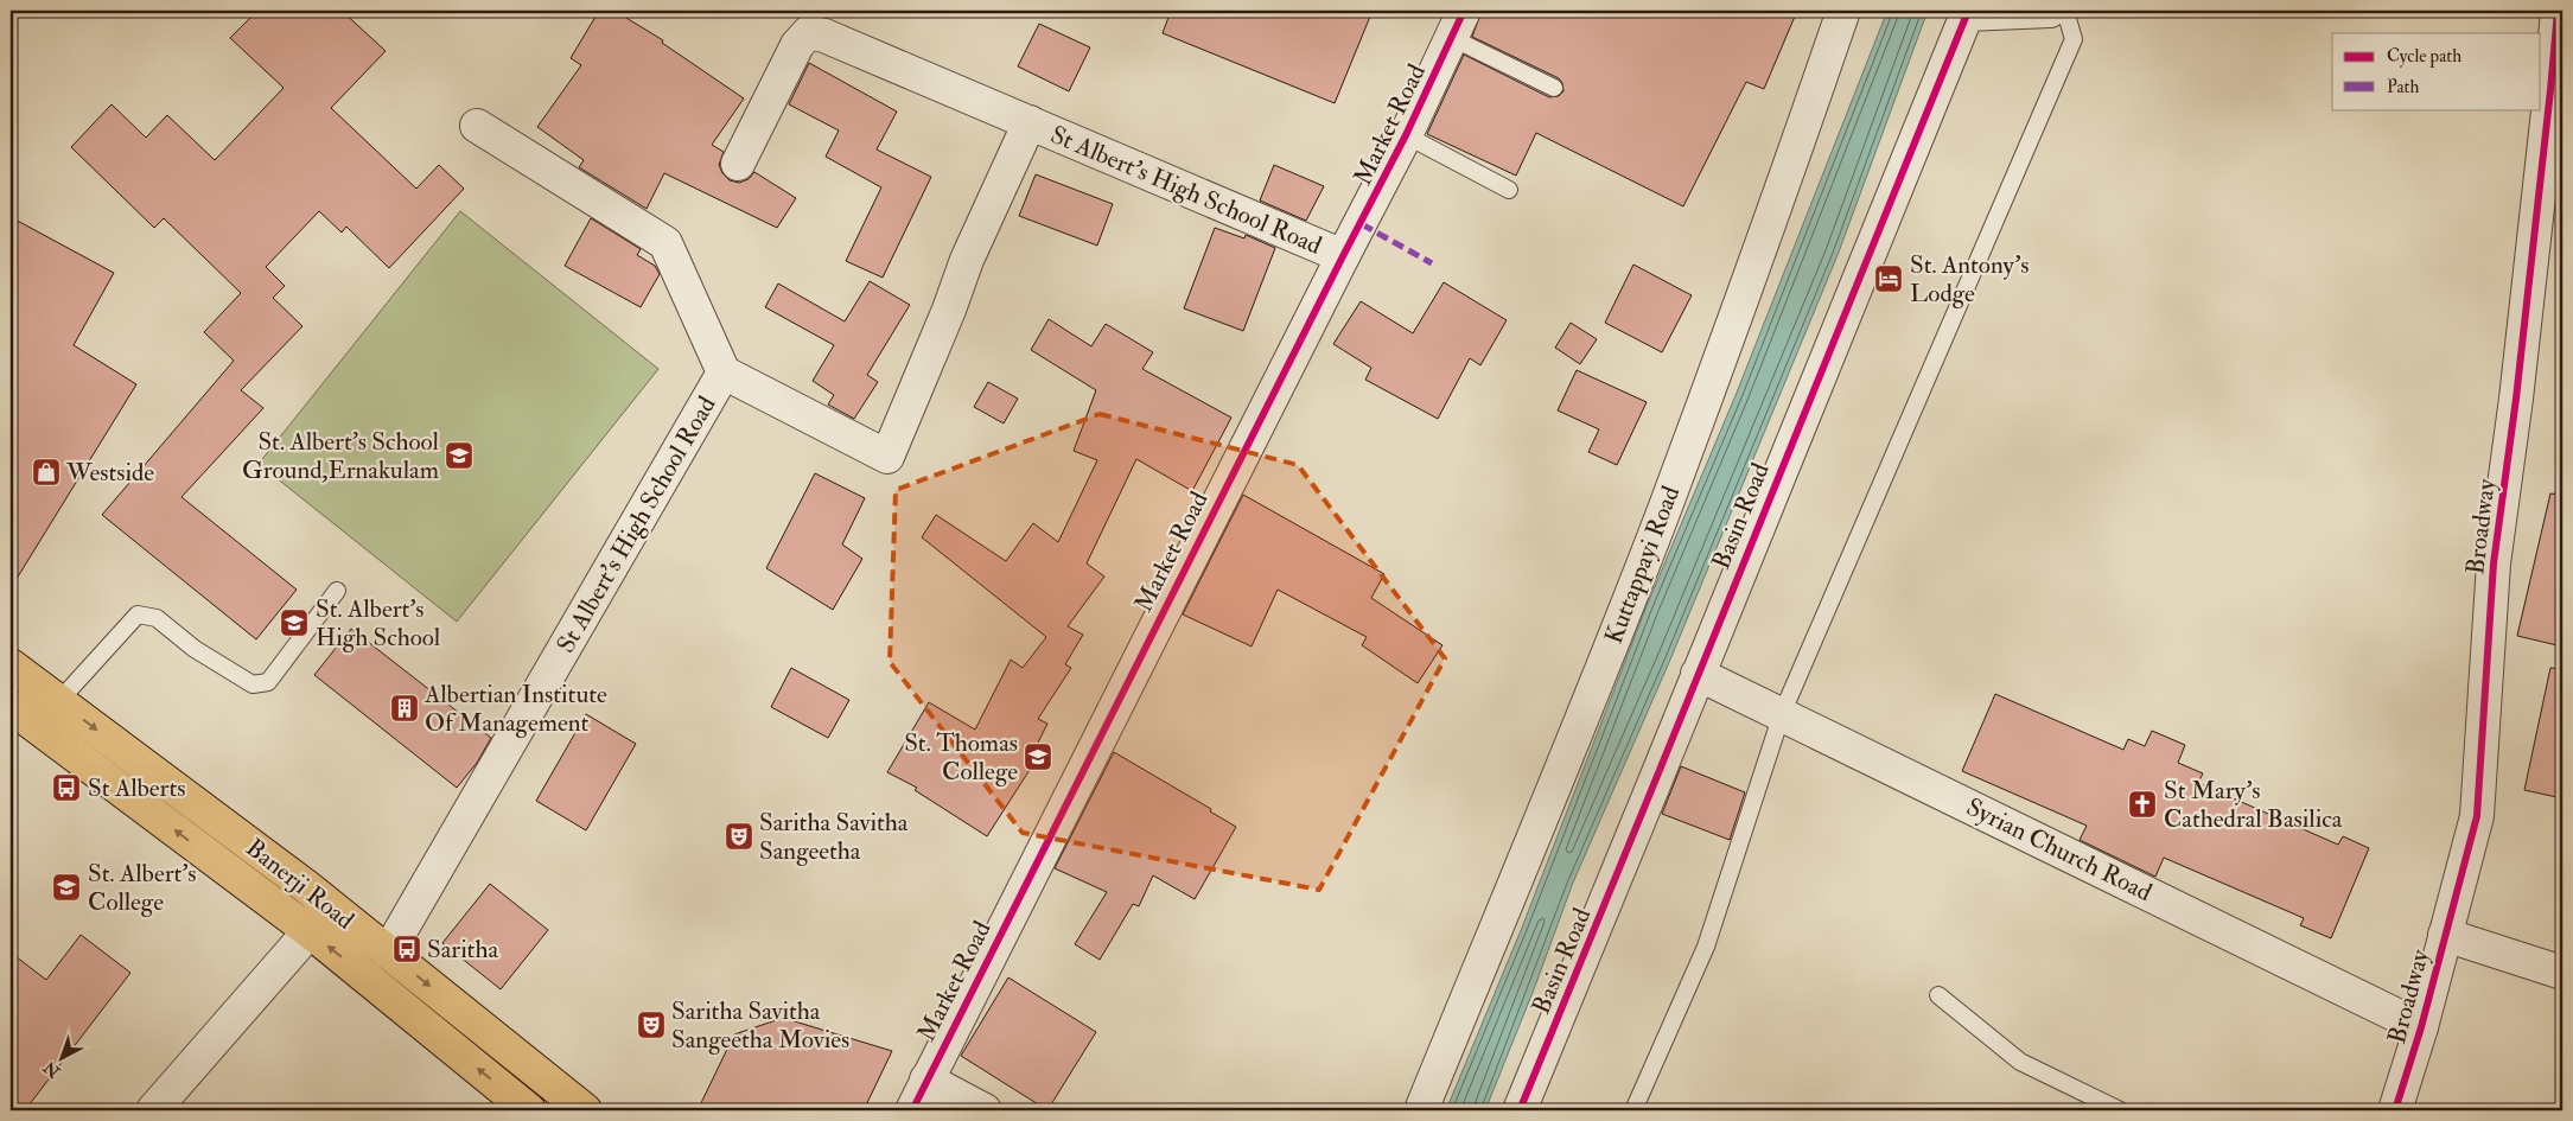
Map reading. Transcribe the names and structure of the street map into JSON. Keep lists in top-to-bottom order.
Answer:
{
  "streets": {
    "main road": ["Banerji Road"],
    "street": [
      "Market Road",
      "St Albert's High School Road",
      "Basin Road",
      "Broadway",
      "Kuttappayi Road",
      "Syrian Church Road"
    ]
  },
  "crossings": [
    ["Market Road", "St Albert's High School Road"],
    ["St Albert's High School Road", "Banerji Road"],
    ["Basin Road", "Syrian Church Road"],
    ["Broadway", "Syrian Church Road"]
  ],
  "places": {
    "hotel": ["St. Antony's Lodge"],
    "school or university": [
      "St. Albert’s School Ground,Ernakulam",
      "St. Albert's High School",
      "St. Thomas College",
      "St. Albert's College"
    ],
    "shop": ["Westside"],
    "building": ["Albertian Institute Of Management"],
    "bus stop": ["St Alberts", "Saritha"],
    "church": ["St Mary's Cathedral Basilica"],
    "theatre": ["Saritha Savitha Sangeetha", "Saritha Savitha Sangeetha Movies"]
  },
  "legend": ["Cycle path", "Path"],
  "north": "bottom left"
}
